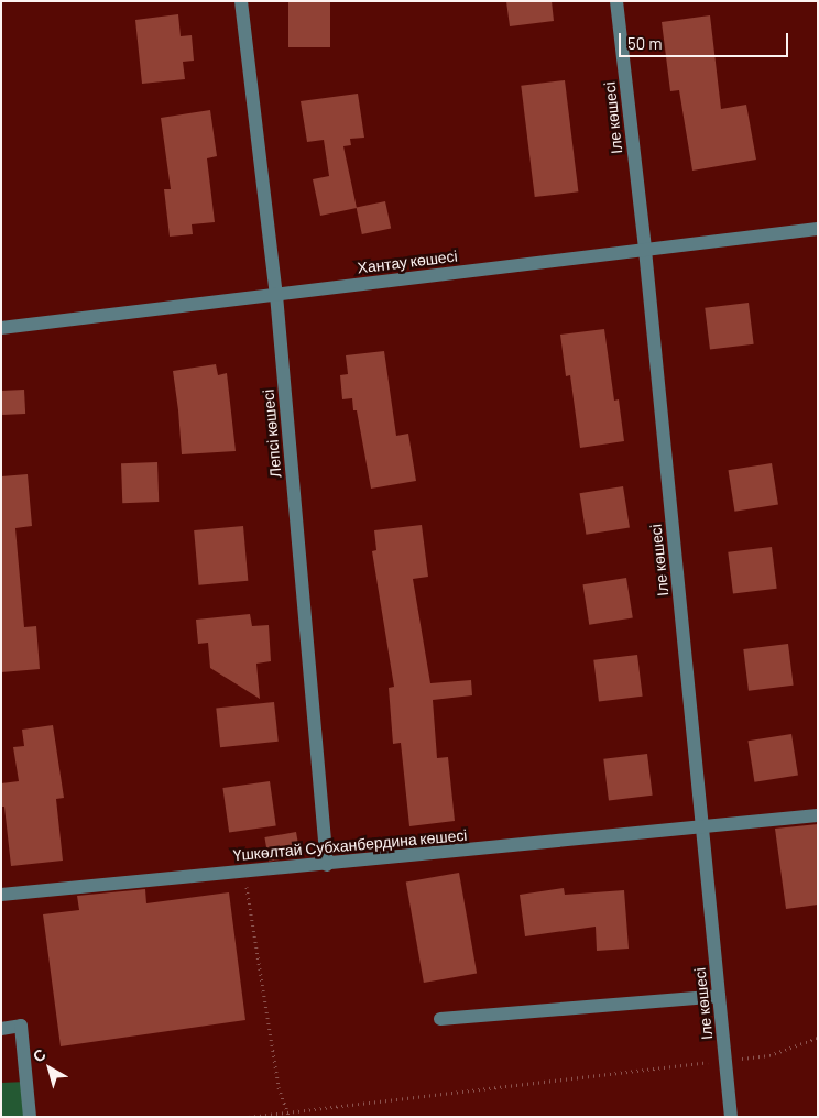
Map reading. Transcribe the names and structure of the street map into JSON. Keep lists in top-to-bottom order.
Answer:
{
  "streets": {
    "street": [
      "Іле көшесі",
      "Хантау көшесі",
      "Лепсі көшесі",
      "Үшкөлтай Субханбердина көшесі"
    ]
  },
  "crossings": [
    ["Іле көшесі", "Хантау көшесі"],
    ["Іле көшесі", "Үшкөлтай Субханбердина көшесі"],
    ["Хантау көшесі", "Лепсі көшесі"],
    ["Лепсі көшесі", "Үшкөлтай Субханбердина көшесі"]
  ],
  "scale_bar": "50 m",
  "north": "top left"
}
